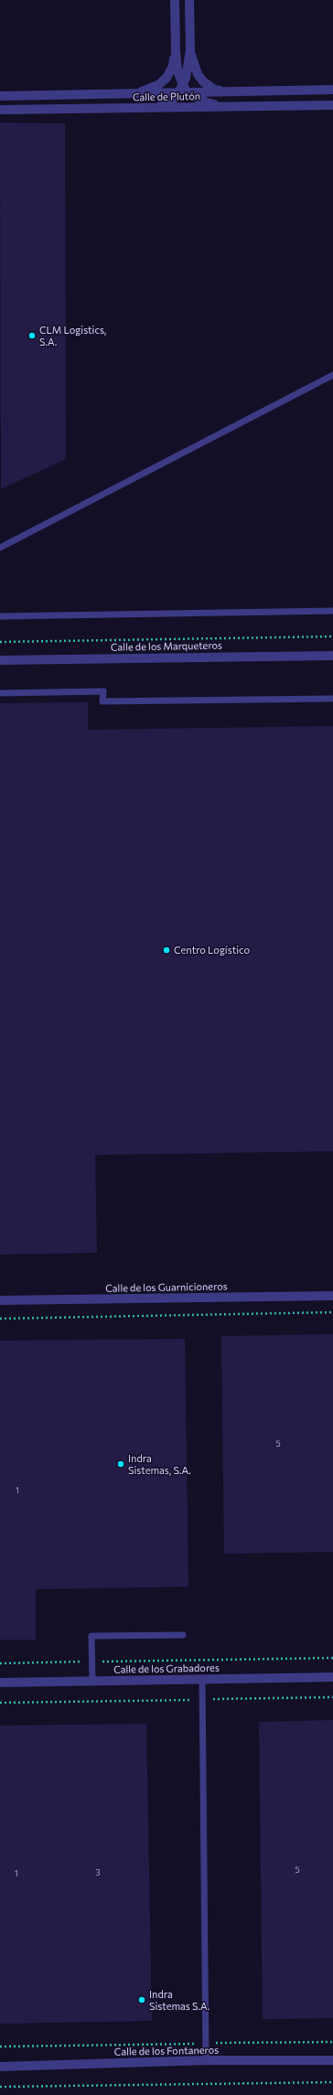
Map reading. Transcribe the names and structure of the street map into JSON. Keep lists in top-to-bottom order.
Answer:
{
  "streets": {
    "street": [
      "Calle de Plutón",
      "Calle de los Marqueteros",
      "Calle de los Guarnicioneros",
      "Calle de los Grabadores",
      "Calle de los Fontaneros"
    ]
  },
  "places": [
    "CLM Logistics, S.A.",
    "Centro Logístico",
    "Indra Sistemas, S.A.",
    "Indra Sistemas S.A."
  ],
  "house_numbers": [
    "5",
    "1",
    "5",
    "3",
    "1"
  ]
}
